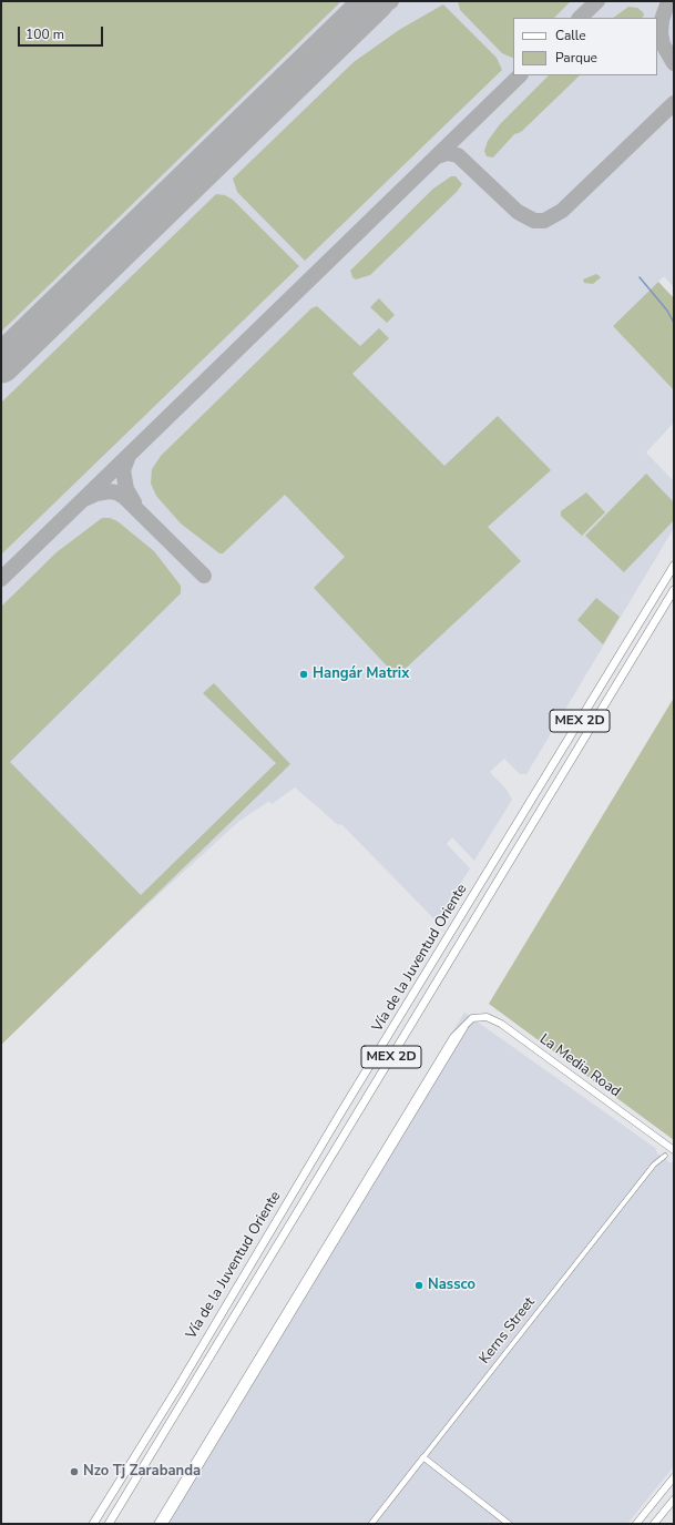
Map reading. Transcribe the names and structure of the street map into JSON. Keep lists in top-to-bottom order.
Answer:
{
  "streets": {
    "highway": ["MEX 2D", "Vía de la Juventud Oriente"],
    "main road": ["La Media Road"],
    "street": ["Kerns Street"]
  },
  "places": ["Hangár Matrix", "Nassco", "Nzo Tj Zarabanda"],
  "legend": ["Calle", "Parque"],
  "scale_bar": "100 m"
}
